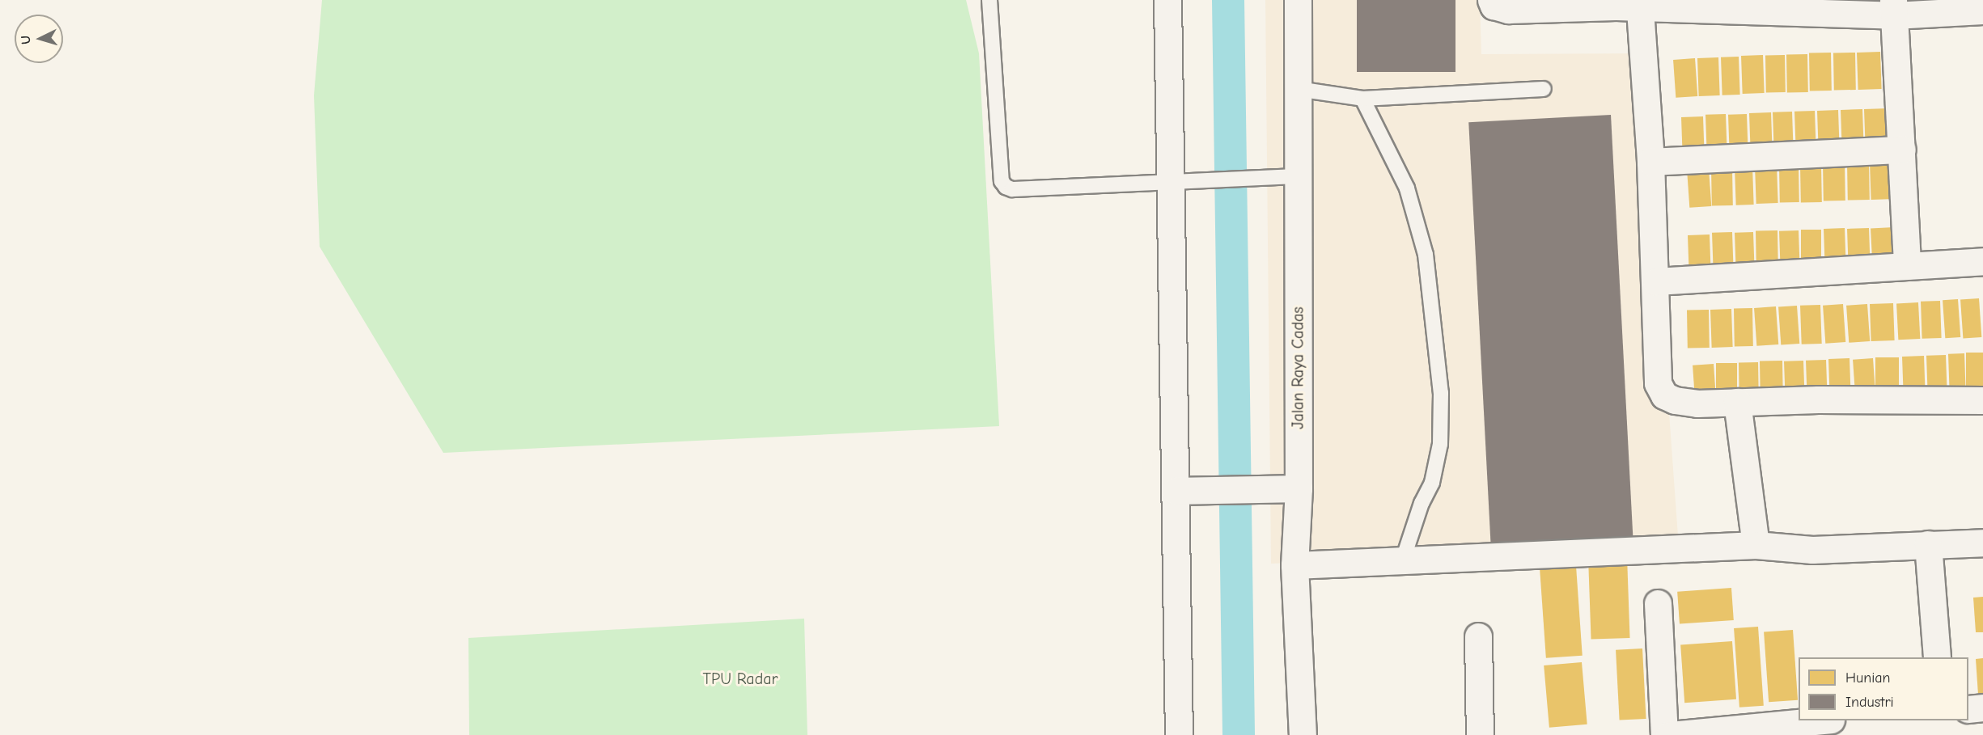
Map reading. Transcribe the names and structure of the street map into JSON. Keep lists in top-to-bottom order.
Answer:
{
  "streets": {
    "street": ["Jalan Raya Cadas"]
  },
  "parks": ["TPU Radar"],
  "legend": ["Hunian", "Industri"],
  "north": "left"
}
